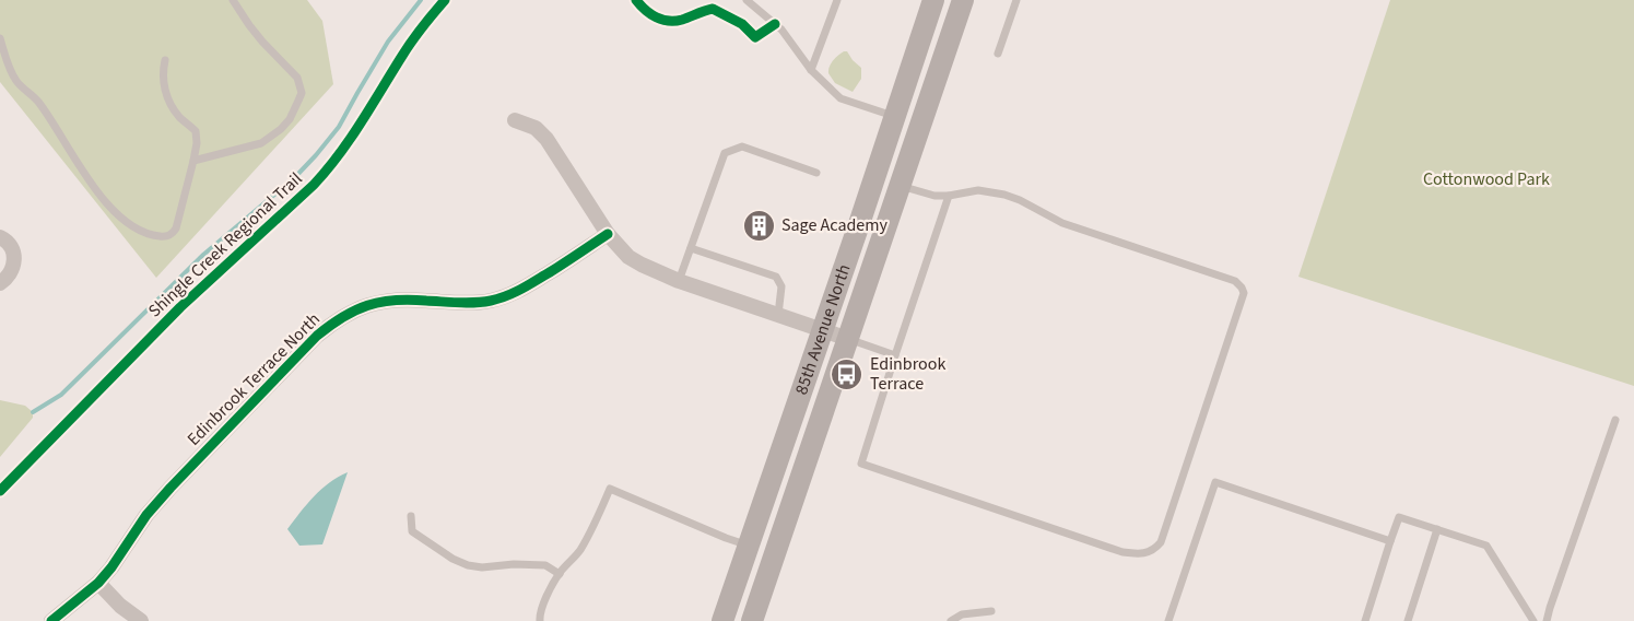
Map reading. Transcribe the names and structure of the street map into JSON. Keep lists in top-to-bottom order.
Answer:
{
  "streets": {
    "main road": ["85th Avenue North"],
    "street": ["Edinbrook Terrace North"],
    "cycle path": ["Shingle Creek Regional Trail"]
  },
  "parks": ["Cottonwood Park"],
  "places": {
    "building": ["Sage Academy"],
    "bus stop": ["Edinbrook Terrace"]
  }
}
